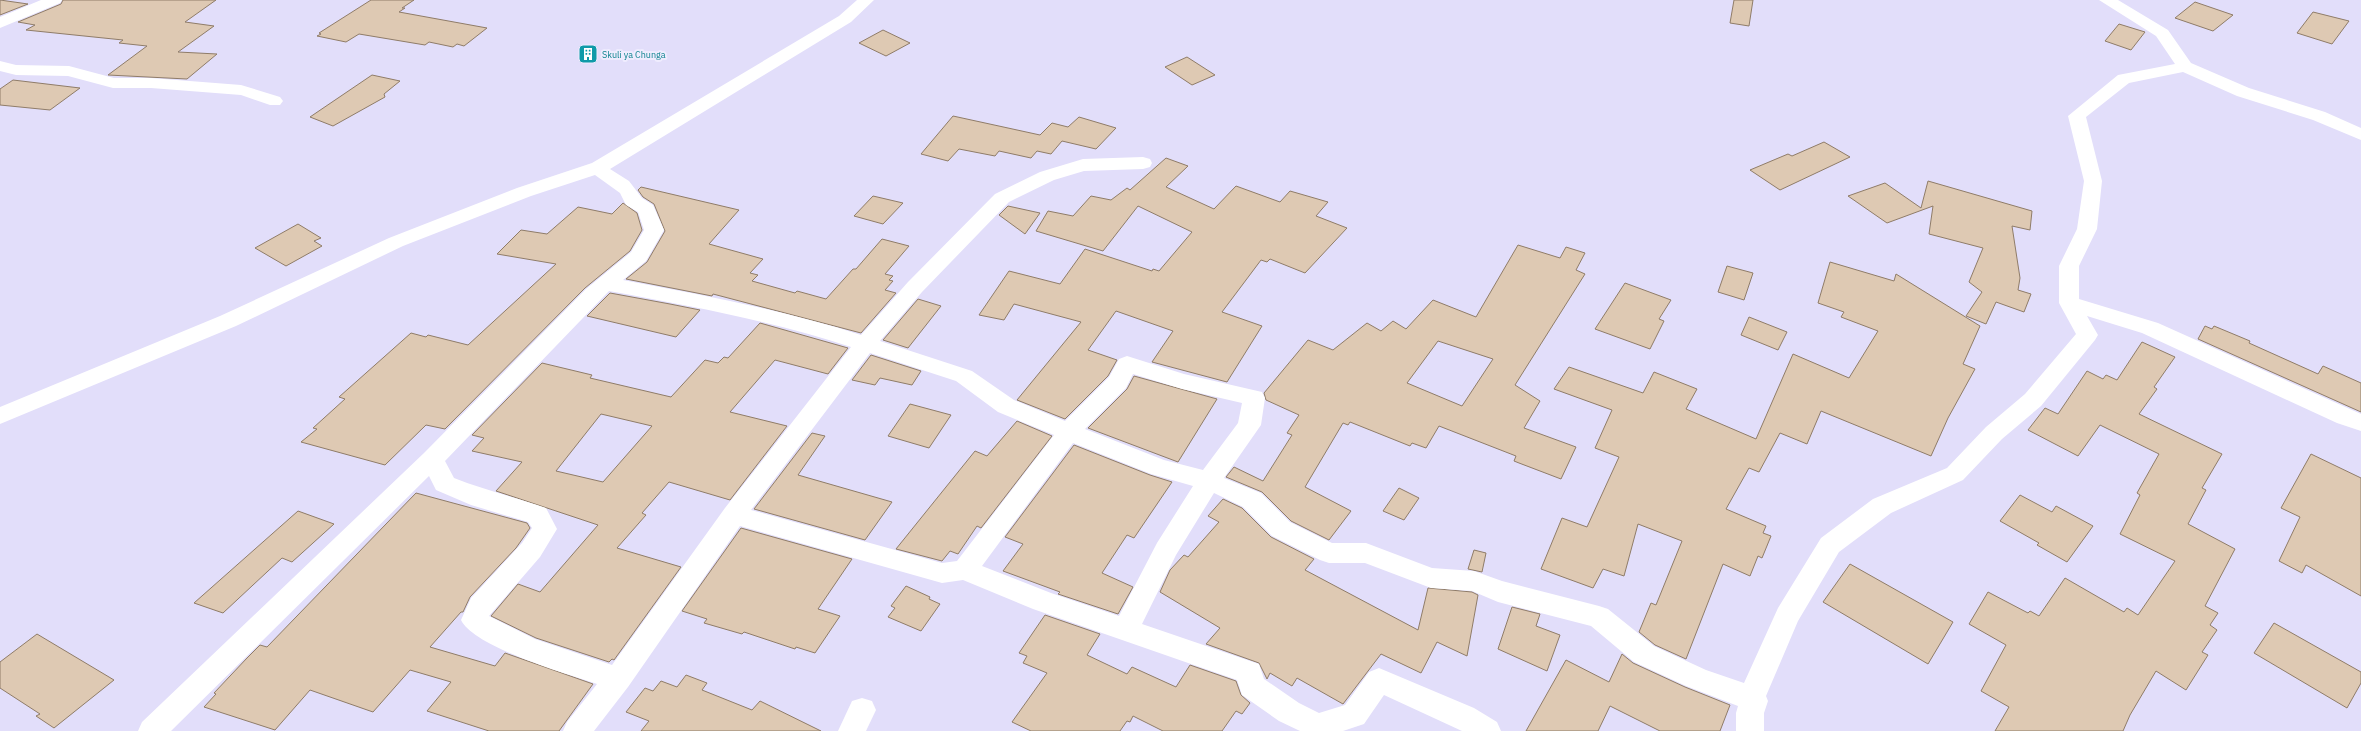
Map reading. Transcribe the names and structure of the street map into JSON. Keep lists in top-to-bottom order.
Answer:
{
  "places": {
    "building": ["Skuli ya Chunga"]
  }
}
